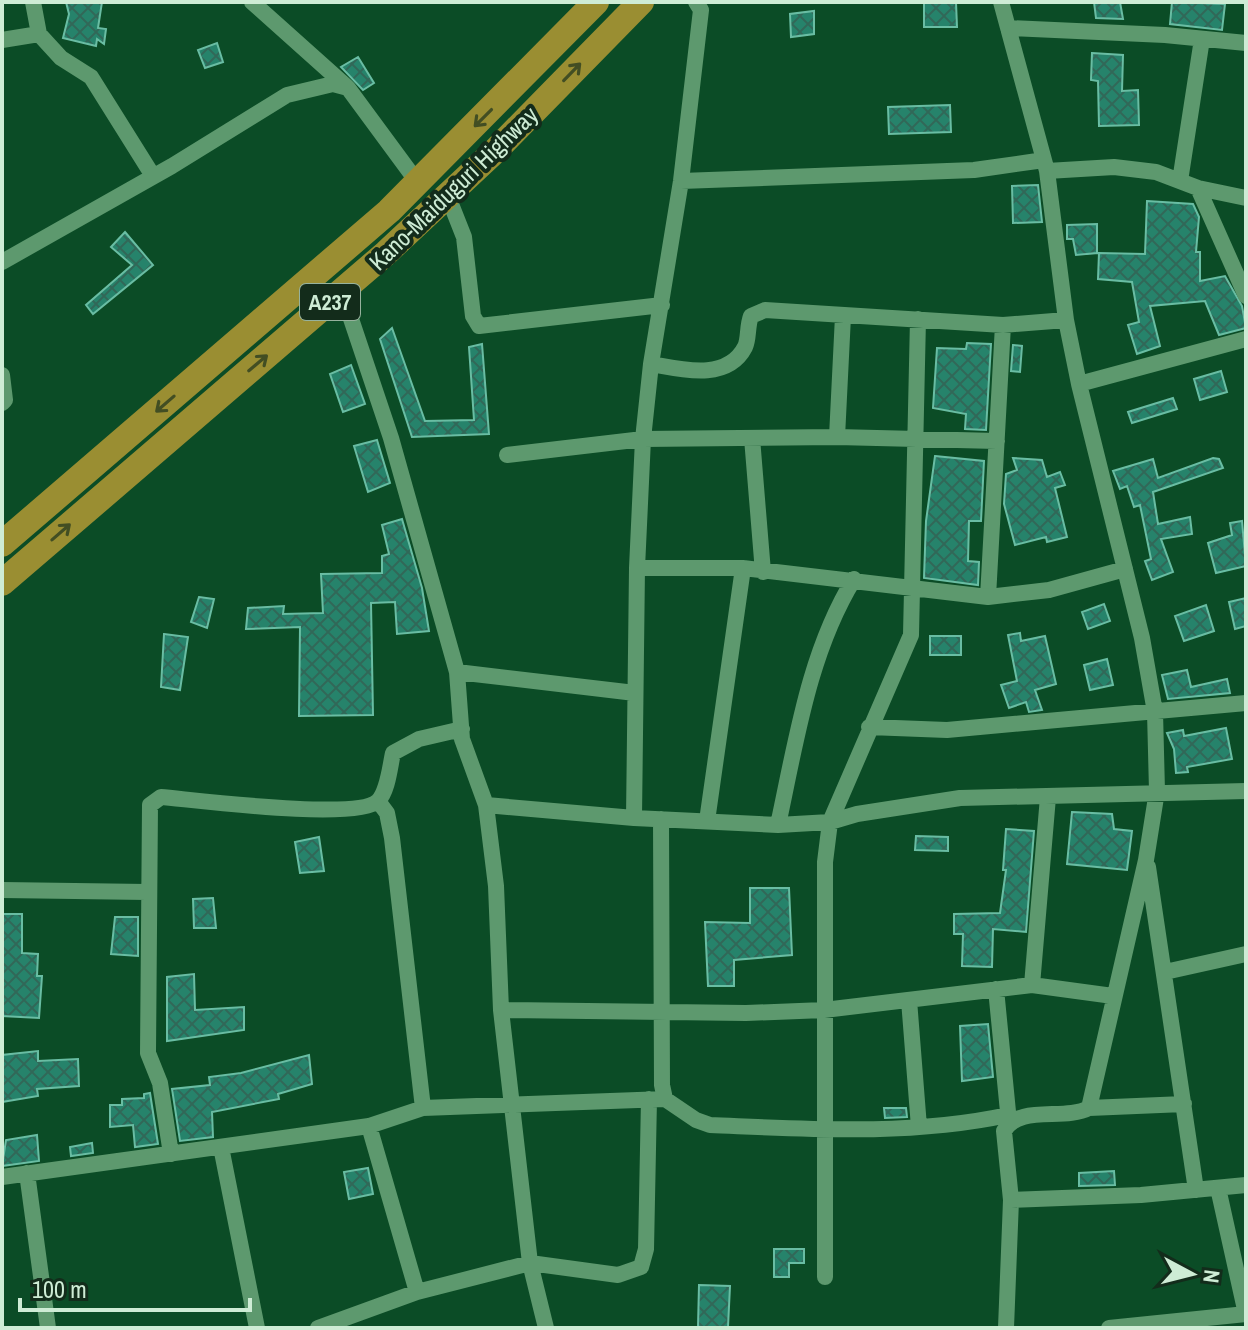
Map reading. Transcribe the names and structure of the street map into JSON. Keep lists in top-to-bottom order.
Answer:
{
  "streets": {
    "highway": ["Kano-Maiduguri Highway", "A237"]
  },
  "scale_bar": "100 m",
  "north": "right"
}
